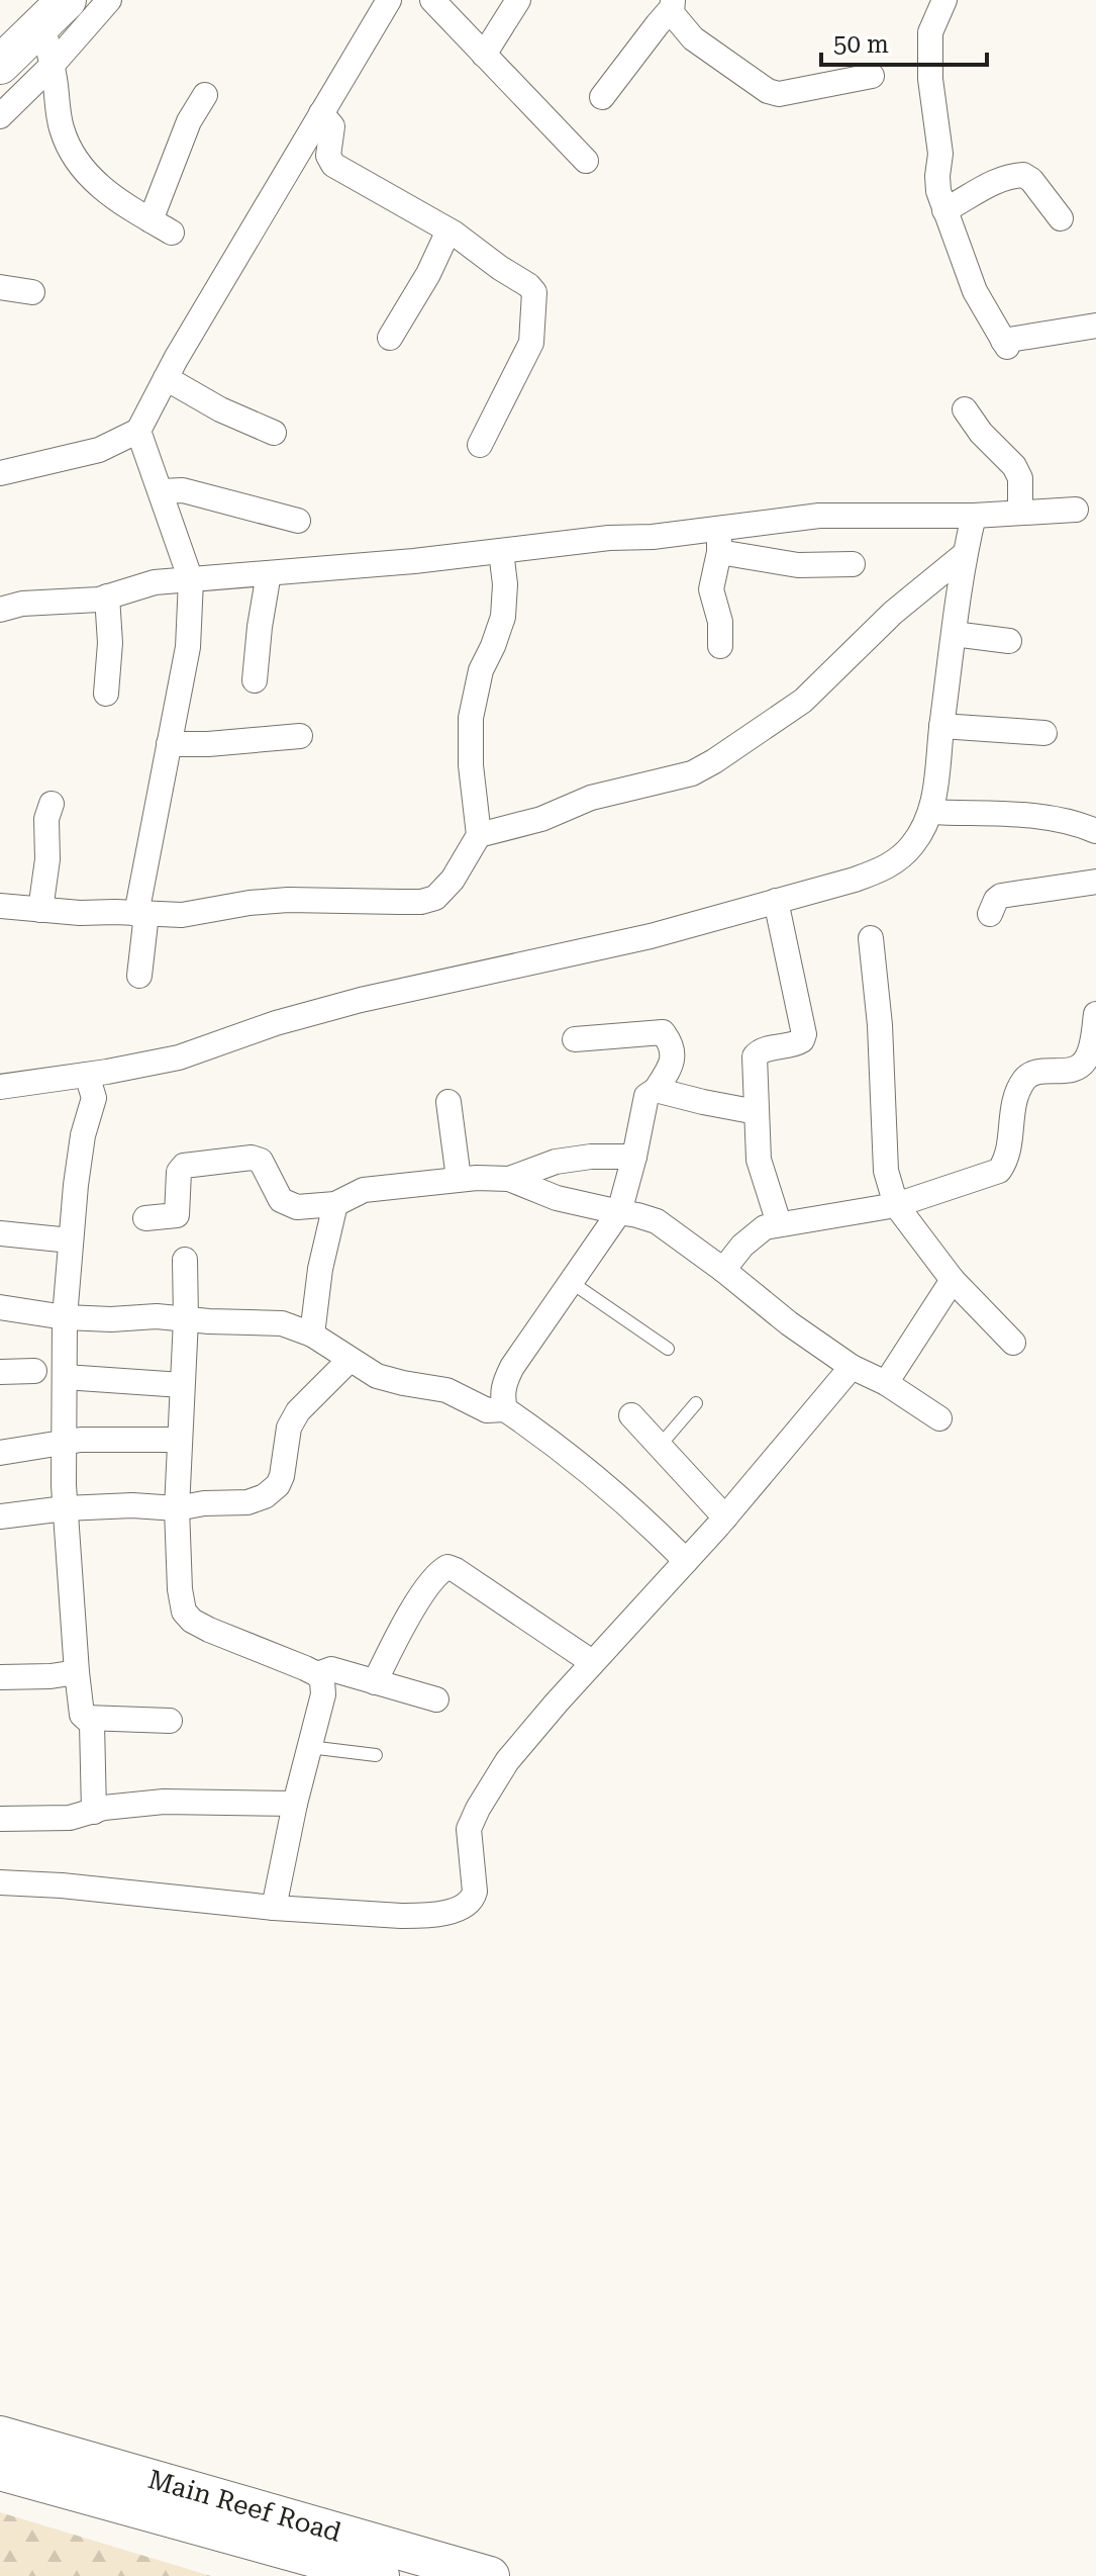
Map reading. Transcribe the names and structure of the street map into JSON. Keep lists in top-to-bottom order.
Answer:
{
  "streets": {
    "main road": ["Main Reef Road"]
  },
  "scale_bar": "50 m"
}
